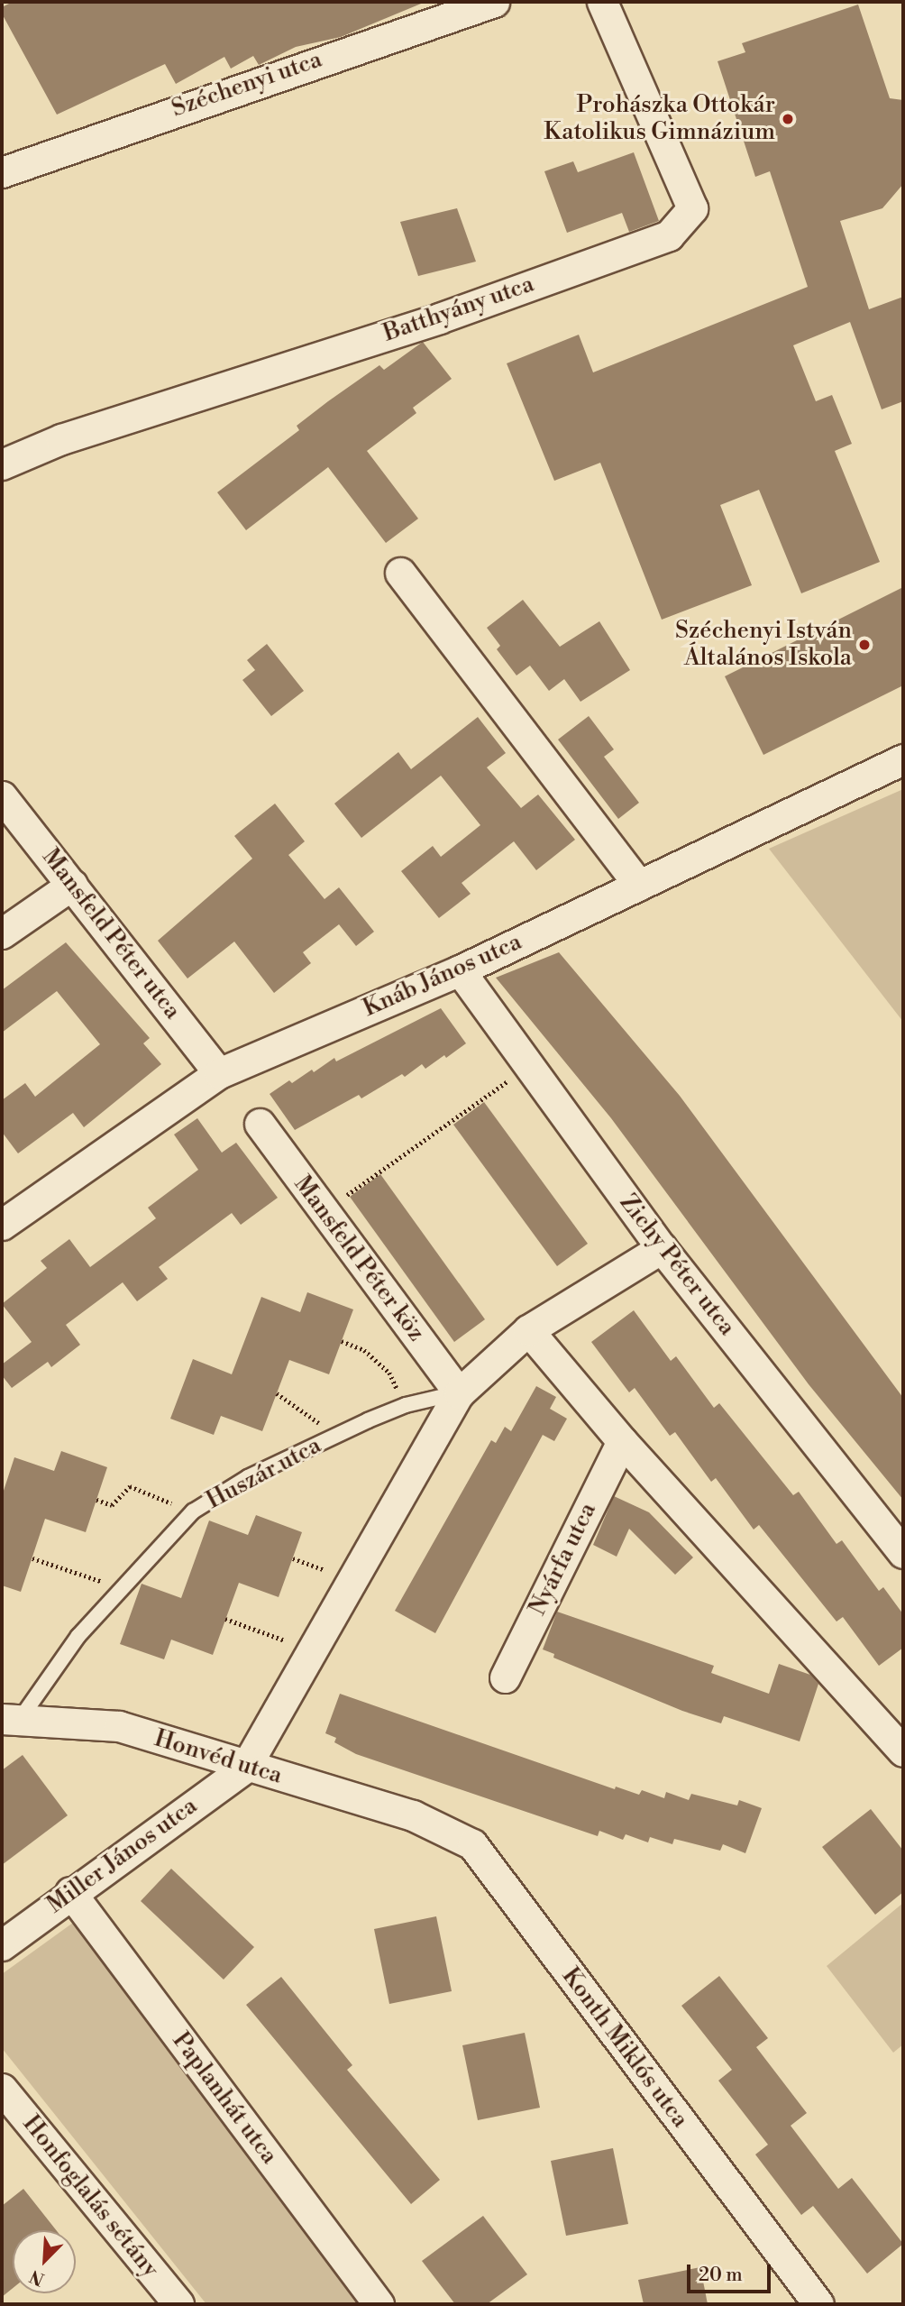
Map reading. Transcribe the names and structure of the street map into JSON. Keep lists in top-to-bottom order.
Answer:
{
  "streets": {
    "street": [
      "Széchenyi utca",
      "Batthyány utca",
      "Mansfeld Péter utca",
      "Knáb János utca",
      "Mansfeld Péter köz",
      "Zichy Péter utca",
      "Huszár utca",
      "Nyárfa utca",
      "Honvéd utca",
      "Miller János utca",
      "Konth Miklós utca",
      "Paplanhát utca",
      "Honfoglalás sétány"
    ]
  },
  "crossings": [
    ["Mansfeld Péter utca", "Knáb János utca"],
    ["Knáb János utca", "Zichy Péter utca"],
    ["Mansfeld Péter köz", "Huszár utca"],
    ["Zichy Péter utca", "Huszár utca"],
    ["Huszár utca", "Honvéd utca"],
    ["Huszár utca", "Miller János utca"],
    ["Honvéd utca", "Miller János utca"],
    ["Honvéd utca", "Konth Miklós utca"],
    ["Miller János utca", "Paplanhát utca"]
  ],
  "places": ["Prohászka Ottokár Katolikus Gimnázium", "Széchenyi István Általános Iskola"],
  "scale_bar": "20 m",
  "north": "bottom left"
}
